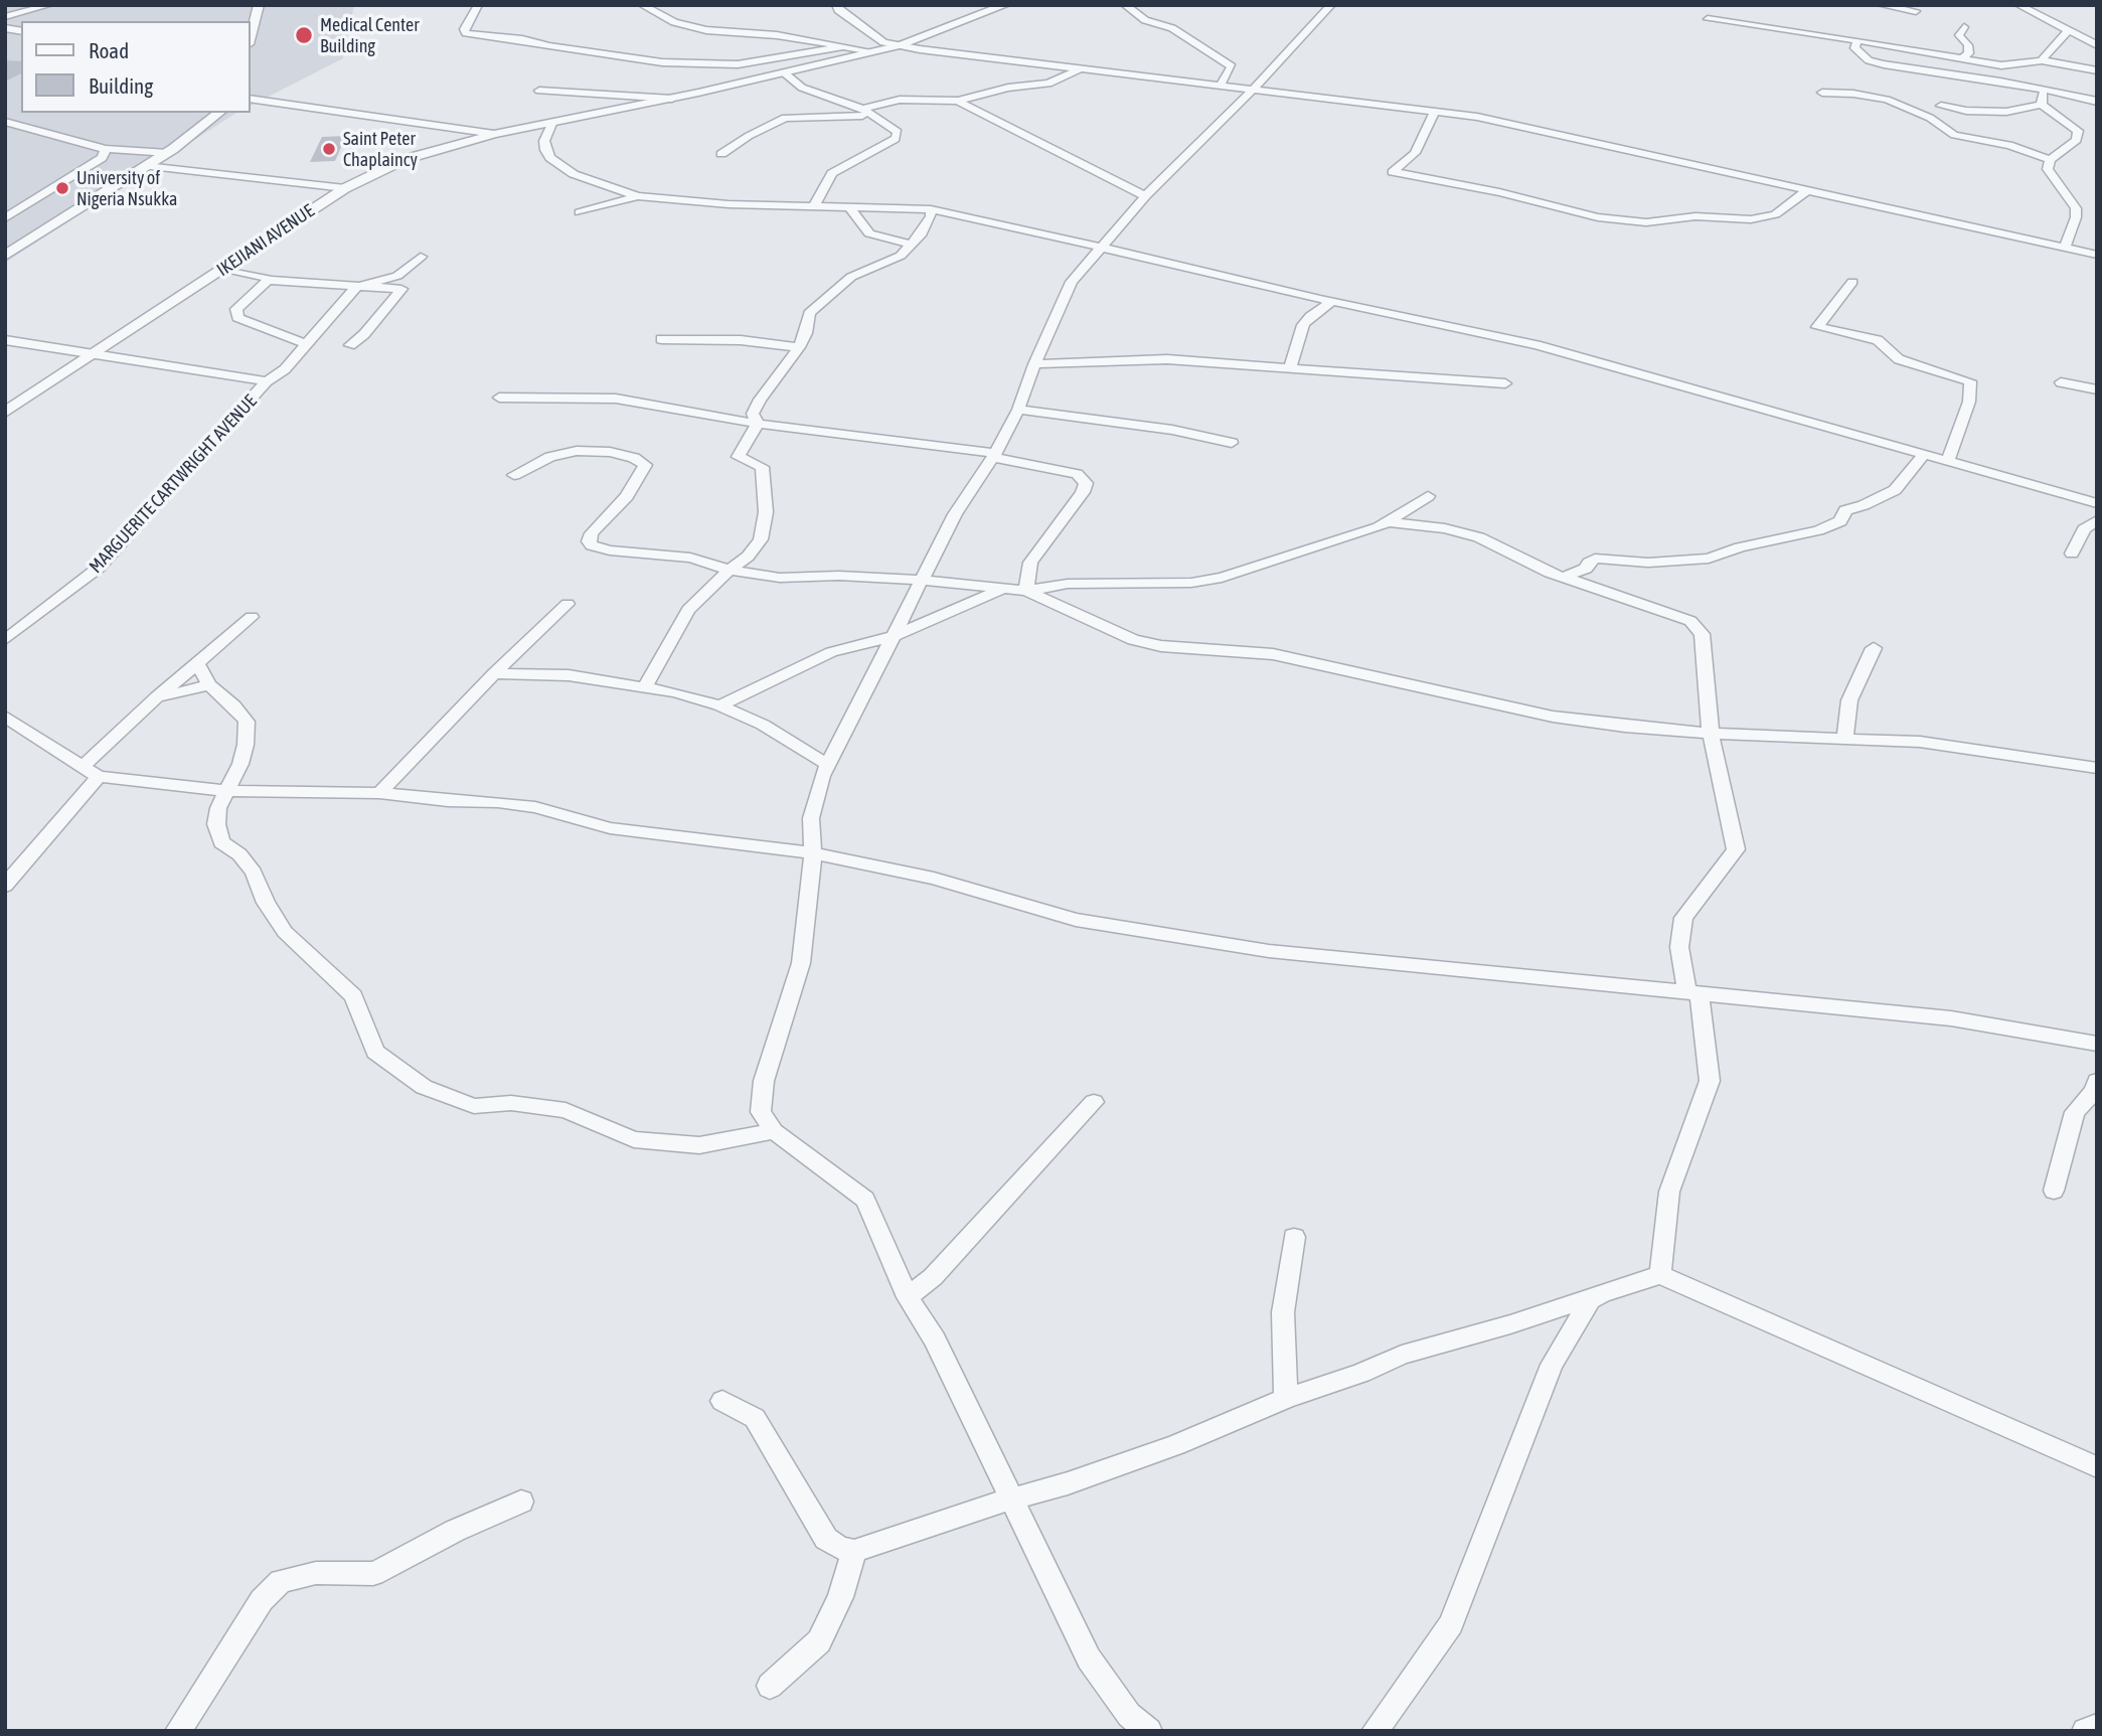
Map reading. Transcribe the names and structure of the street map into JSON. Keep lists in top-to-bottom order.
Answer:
{
  "streets": {
    "street": ["IKEJIANI AVENUE", "MARGUERITE CARTWRIGHT AVENUE"]
  },
  "crossings": [
    ["IKEJIANI AVENUE", "MARGUERITE CARTWRIGHT AVENUE"]
  ],
  "places": ["Medical Center Building", "Saint Peter Chaplaincy", "University of Nigeria Nsukka"],
  "legend": ["Road", "Building"]
}
